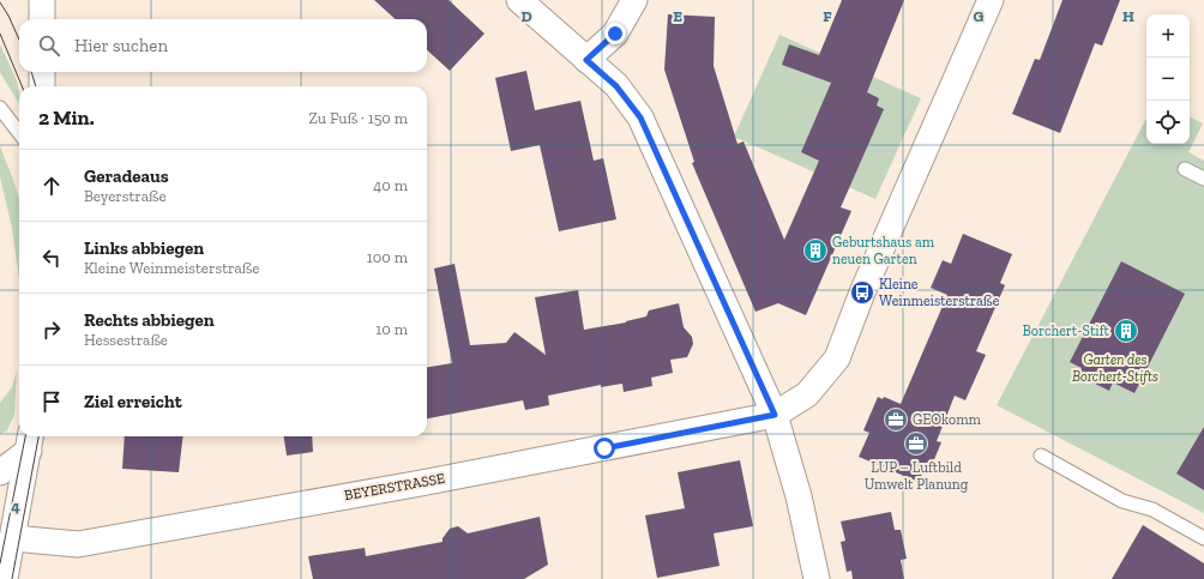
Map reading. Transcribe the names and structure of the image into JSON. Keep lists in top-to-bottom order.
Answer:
{
  "streets": {
    "street": ["BEYERSTRASSE"]
  },
  "parks": ["Garten des Borchert-Stifts"],
  "places": {
    "building": ["Geburtshaus am neuen Garten", "Borchert-Stift"],
    "bus stop": ["Kleine Weinmeisterstraße"],
    "office": ["GEOkomm", "LUP – Luftbild Umwelt Planung"]
  },
  "page": {
    "map_buttons": ["+", "−"],
    "search": "Hier suchen",
    "heading": ["2 Min.", "Zu Fuß · 150 m"],
    "list": [
      ["Geradeaus", "Beyerstraße", "40 m"],
      ["Links abbiegen", "Kleine Weinmeisterstraße", "100 m"],
      ["Rechts abbiegen", "Hessestraße", "10 m"],
      "Ziel erreicht"
    ]
  },
  "grid": {
    "columns": [
      "D",
      "E",
      "F",
      "G",
      "H"
    ],
    "rows": ["4"]
  }
}
